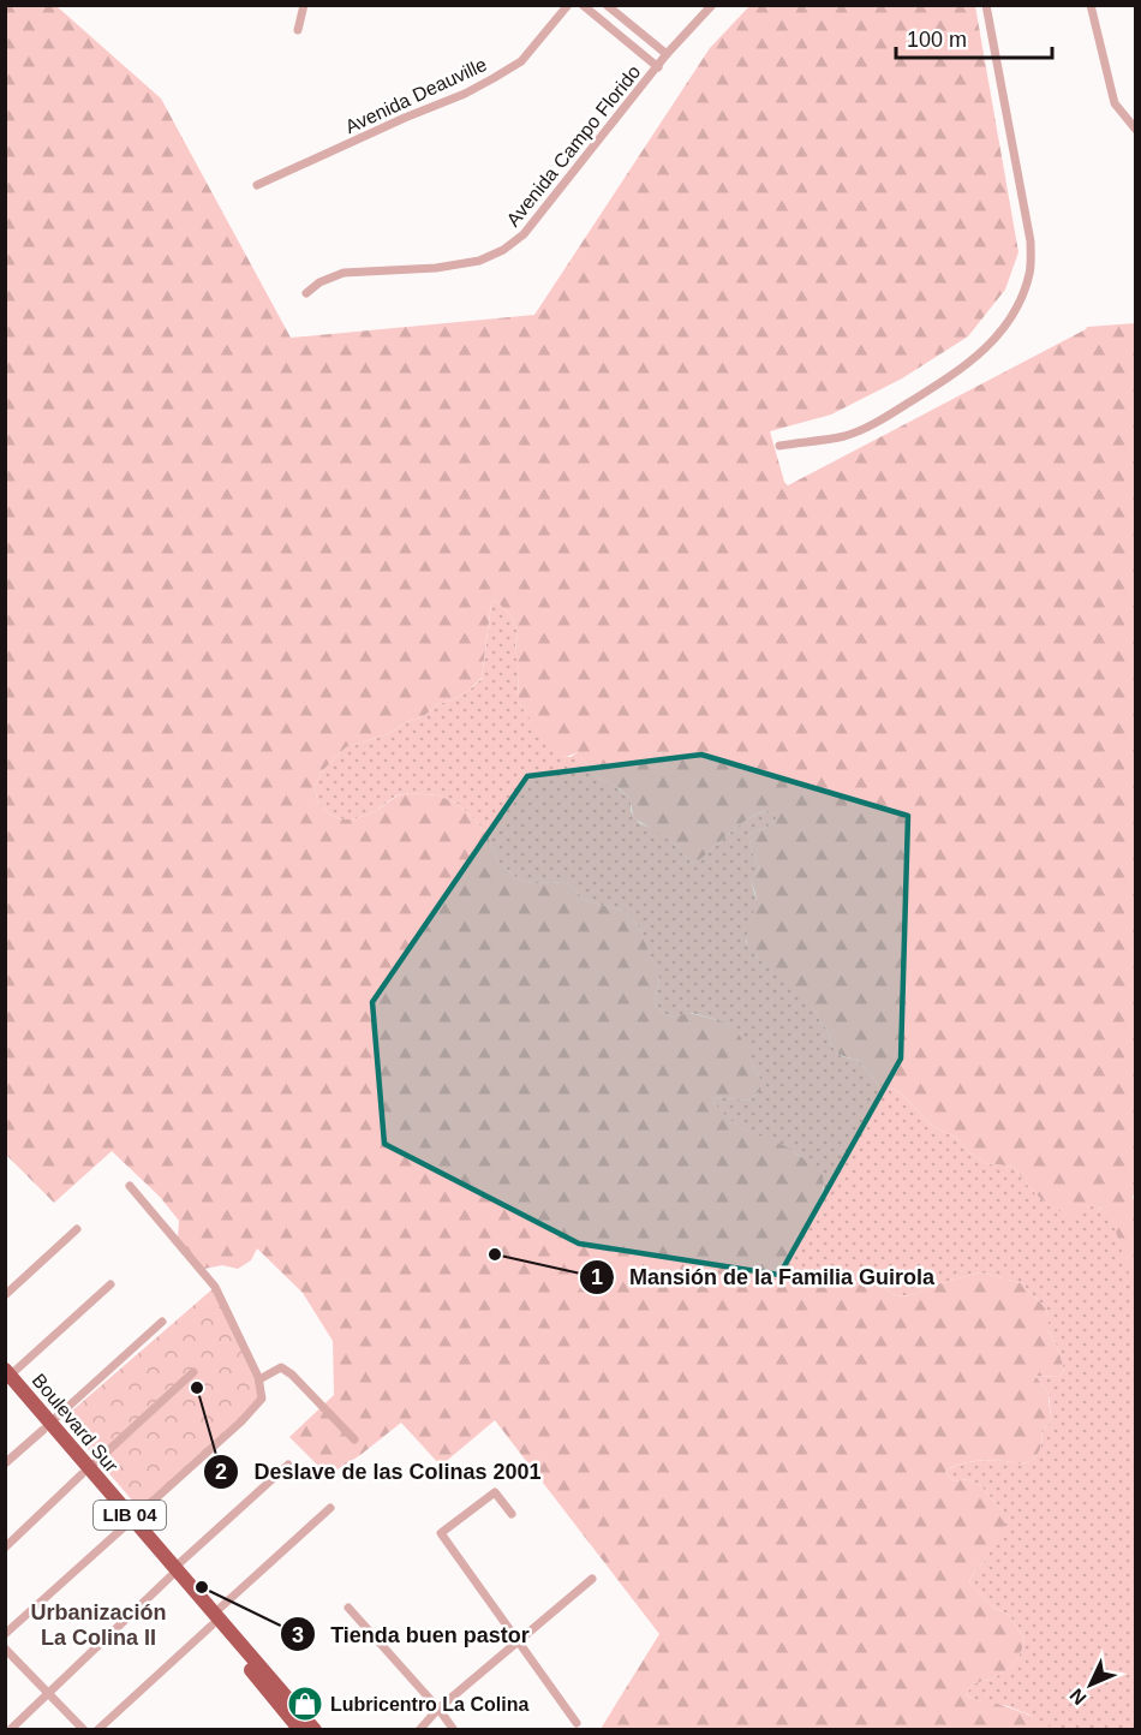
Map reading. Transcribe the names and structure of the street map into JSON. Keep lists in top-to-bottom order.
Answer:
{
  "streets": {
    "highway": ["Boulevard Sur", "LIB 04"],
    "street": ["Avenida Deauville", "Avenida Campo Florido"]
  },
  "districts": ["Urbanización La Colina II"],
  "places": {
    "other": ["Mansión de la Familia Guirola", "Deslave de las Colinas 2001", "Tienda buen pastor"],
    "shop": ["Lubricentro La Colina"]
  },
  "scale_bar": "100 m",
  "north": "bottom left"
}
